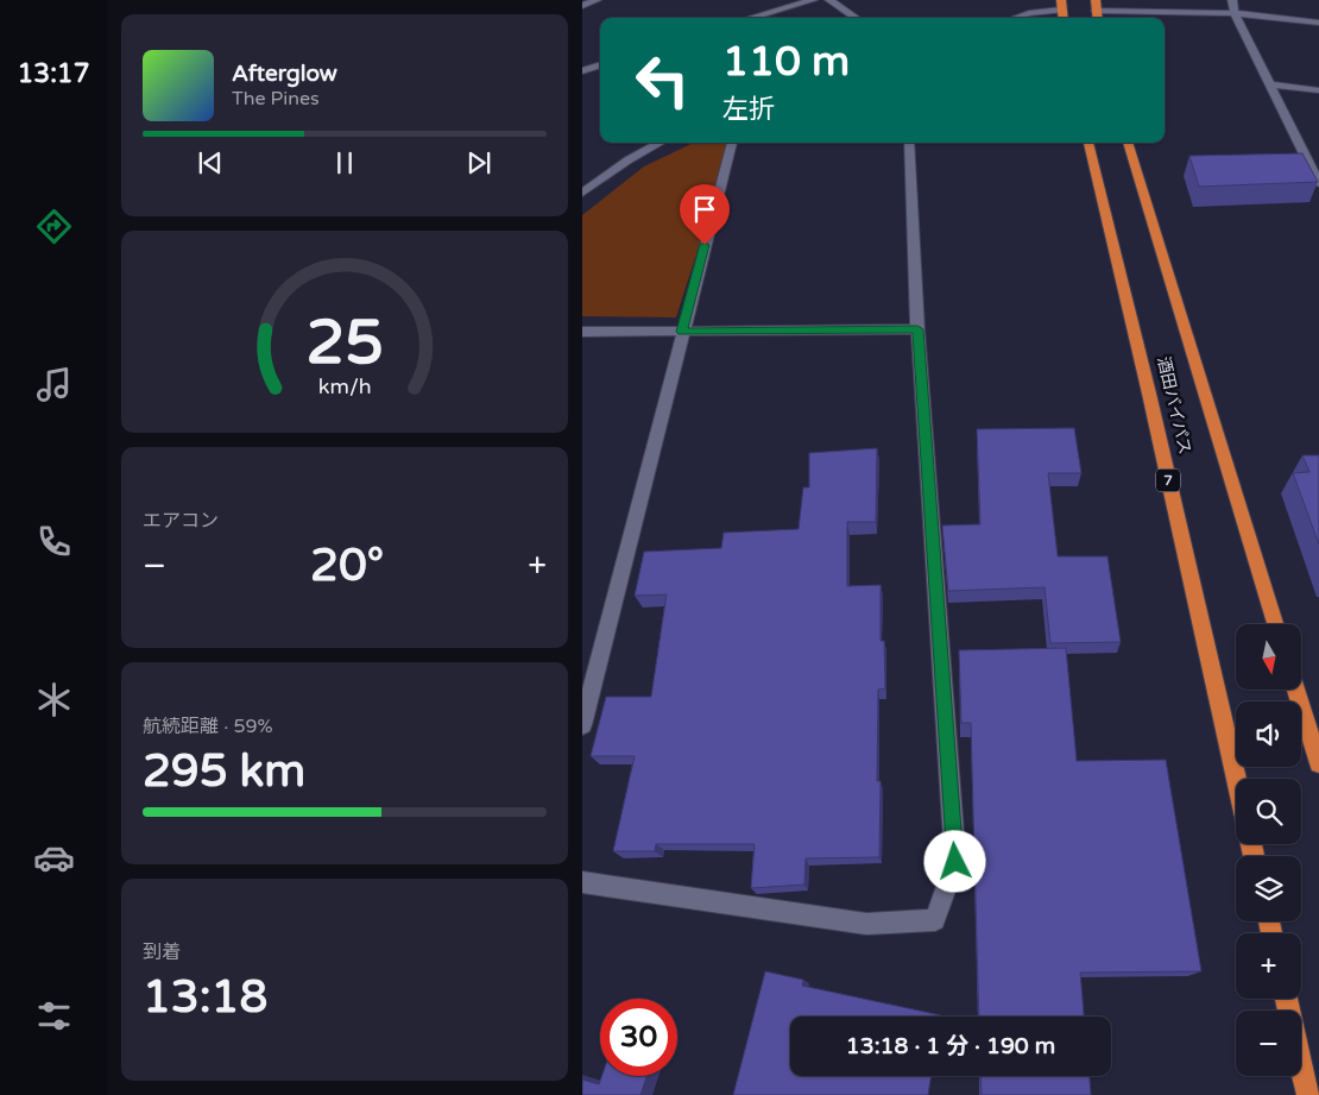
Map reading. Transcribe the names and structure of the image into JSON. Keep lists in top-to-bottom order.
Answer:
{
  "streets": {
    "highway": ["酒田バイパス", "7"]
  },
  "north": "bottom",
  "page": {
    "tabs": "13:17",
    "turn": ["110 m", "左折"],
    "song": ["Afterglow", "The Pines"],
    "tile": [
      "エアコン",
      ["航続距離 · 59%", "295 km"],
      ["到着", "13:18"]
    ],
    "heat": ["−", "20°", "+"],
    "map_buttons": ["+", "−"],
    "limit": "30",
    "trip": "13:18 · 1 分 · 190 m",
    "gauge": ["25", "km/h"]
  }
}
